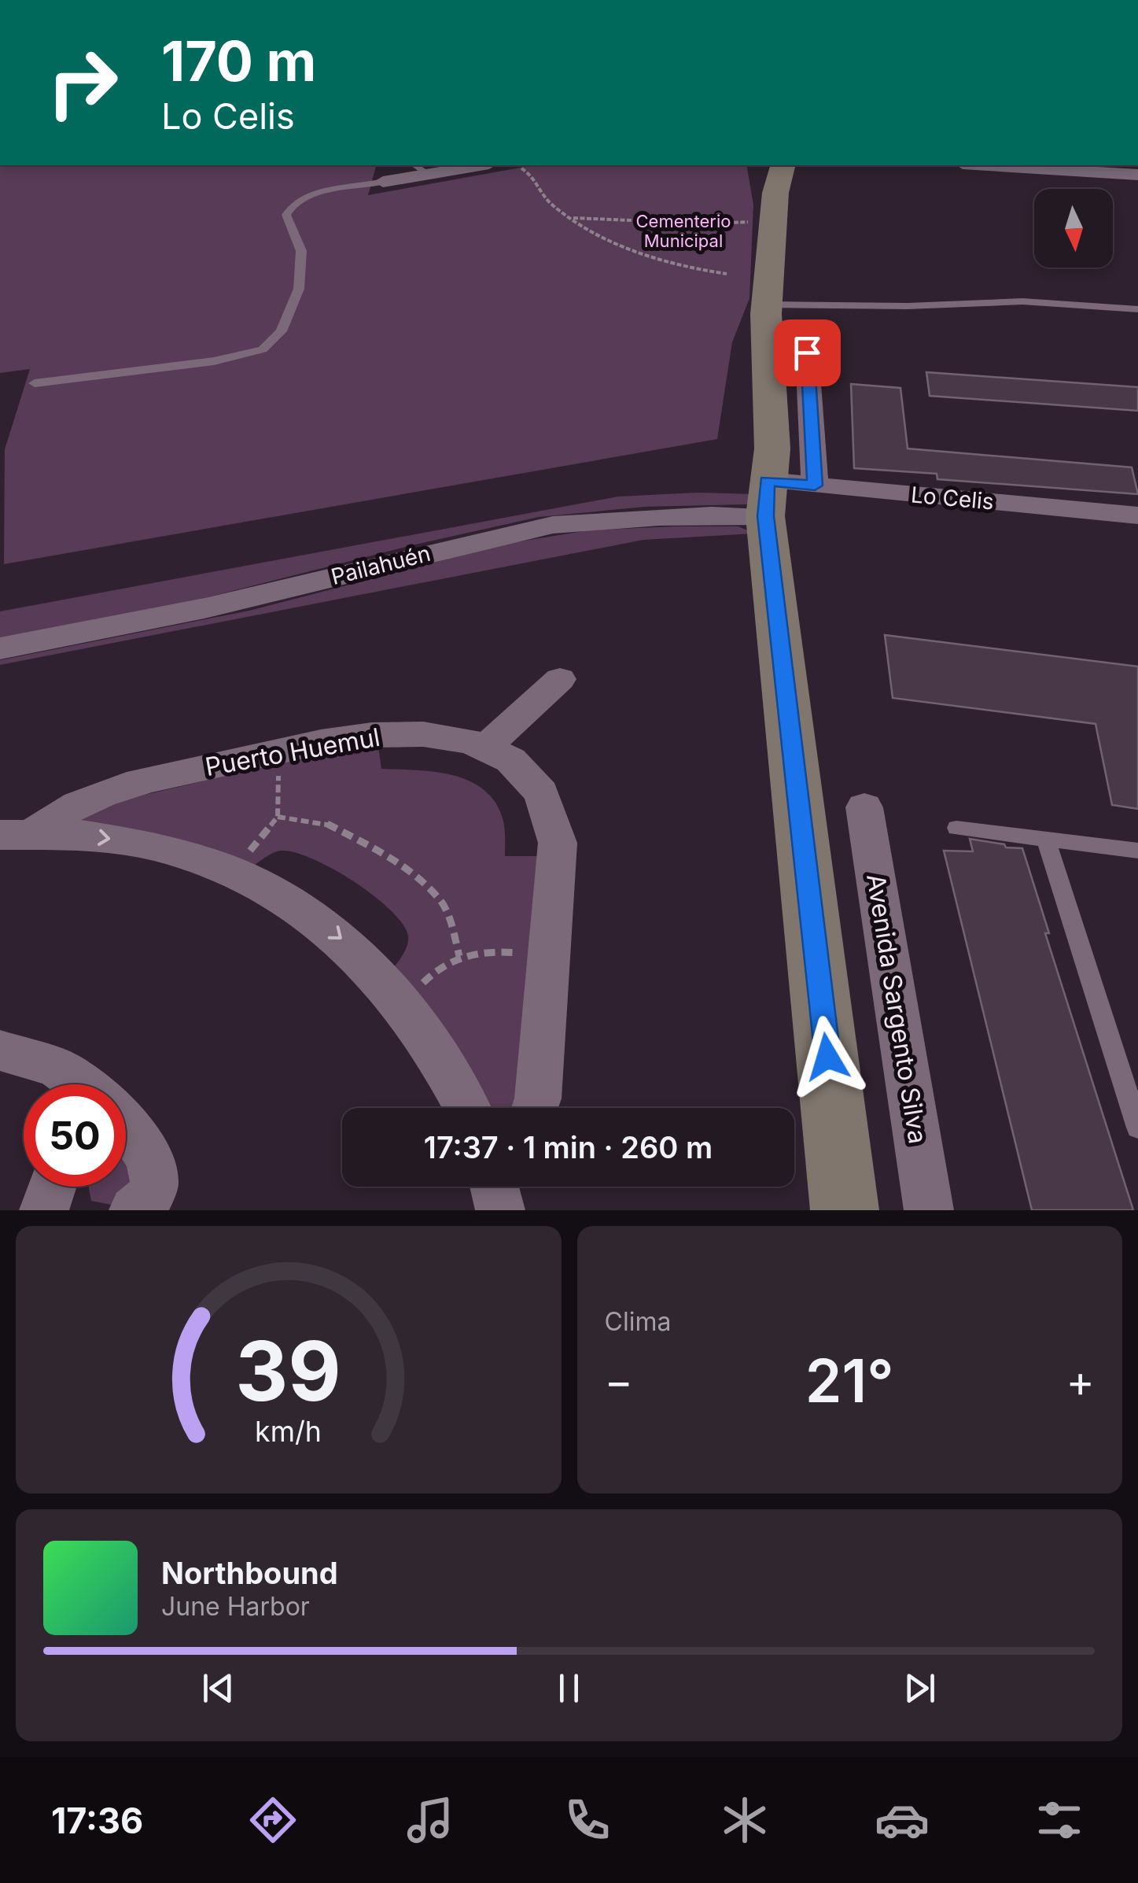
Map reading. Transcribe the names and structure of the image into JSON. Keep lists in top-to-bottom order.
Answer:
{
  "streets": {
    "street": [
      "Lo Celis",
      "Pailahuén",
      "Puerto Huemul",
      "Avenida Sargento Silva"
    ]
  },
  "crossings": [
    ["Lo Celis", "Pailahuén"]
  ],
  "parks": ["Cementerio Municipal"],
  "north": "bottom",
  "page": {
    "turn": ["170 m", "Lo Celis"],
    "limit": "50",
    "trip": "17:37 · 1 min · 260 m",
    "tile": "Clima",
    "heat": ["−", "21°", "+"],
    "song": ["Northbound", "June Harbor"],
    "tabs": "17:36",
    "gauge": ["39", "km/h"]
  }
}
